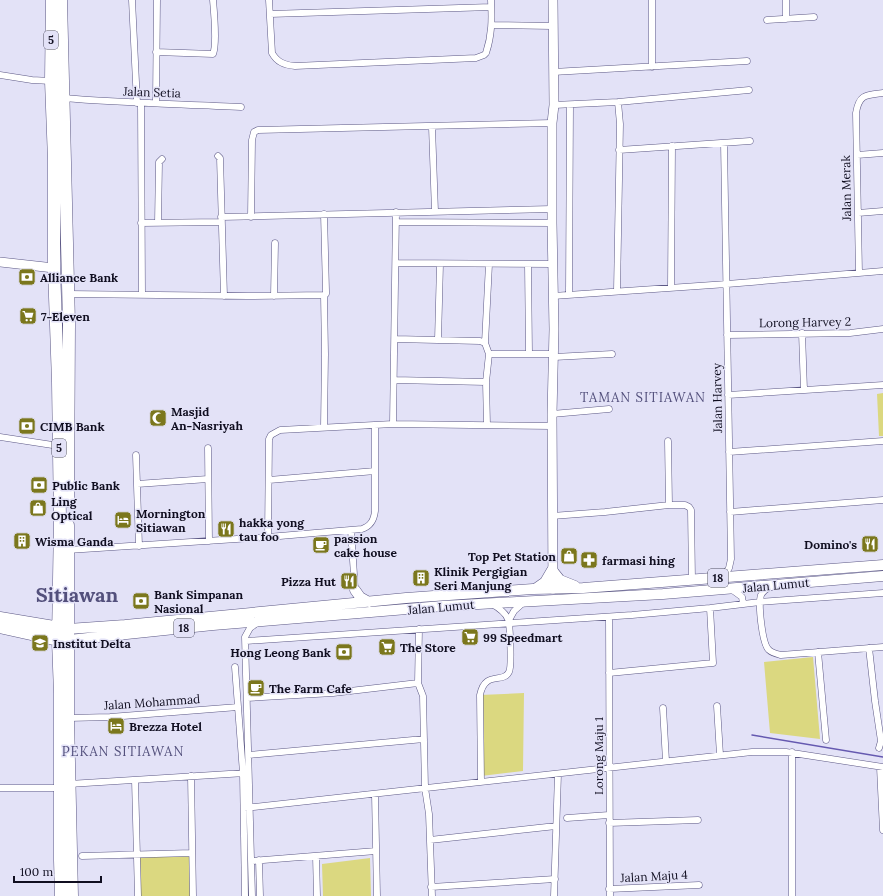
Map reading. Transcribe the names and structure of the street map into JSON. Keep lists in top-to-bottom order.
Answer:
{
  "streets": {
    "highway": ["5", "Jalan Lumut"],
    "main road": ["18"],
    "street": [
      "Jalan Setia",
      "Jalan Merak",
      "Lorong Harvey 2",
      "Jalan Harvey",
      "Jalan Mohammad",
      "Lorong Maju 1",
      "Jalan Maju 4"
    ]
  },
  "crossings": [
    ["5", "Jalan Setia"],
    ["5", "Jalan Lumut"],
    ["Lorong Harvey 2", "Jalan Harvey"],
    ["Lorong Maju 1", "Jalan Maju 4"]
  ],
  "districts": ["TAMAN SITIAWAN", "Sitiawan", "PEKAN SITIAWAN"],
  "places": {
    "bank": [
      "Alliance Bank",
      "CIMB Bank",
      "Public Bank",
      "Bank Simpanan Nasional",
      "Hong Leong Bank"
    ],
    "supermarket": ["7-Eleven", "99 Speedmart", "The Store"],
    "mosque": ["Masjid An-Nasriyah"],
    "shop": ["Ling Optical", "Top Pet Station"],
    "hotel": ["Mornington Sitiawan", "Brezza Hotel"],
    "restaurant": ["hakka yong tau foo", "Domino's", "Pizza Hut"],
    "building": ["Wisma Ganda", "Klinik Pergigian Seri Manjung"],
    "cafe": ["passion cake house", "The Farm Cafe"],
    "pharmacy": ["farmasi hing"],
    "school or university": ["Institut Delta"]
  },
  "scale_bar": "100 m"
}
